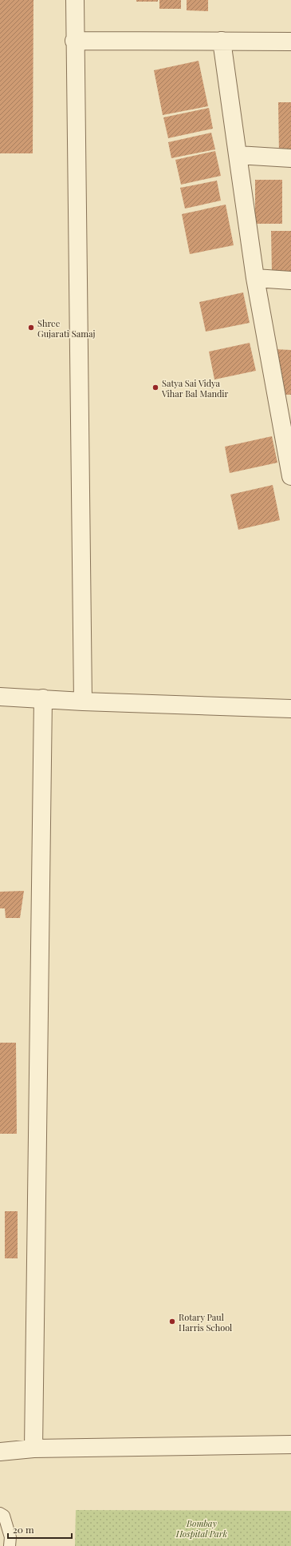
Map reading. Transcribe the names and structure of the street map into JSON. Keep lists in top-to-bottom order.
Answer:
{
  "parks": ["Bombay Hospital Park"],
  "places": ["Shree Gujarati Samaj", "Satya Sai Vidya Vihar Bal Mandir", "Rotary Paul Harris School"],
  "scale_bar": "20 m"
}
